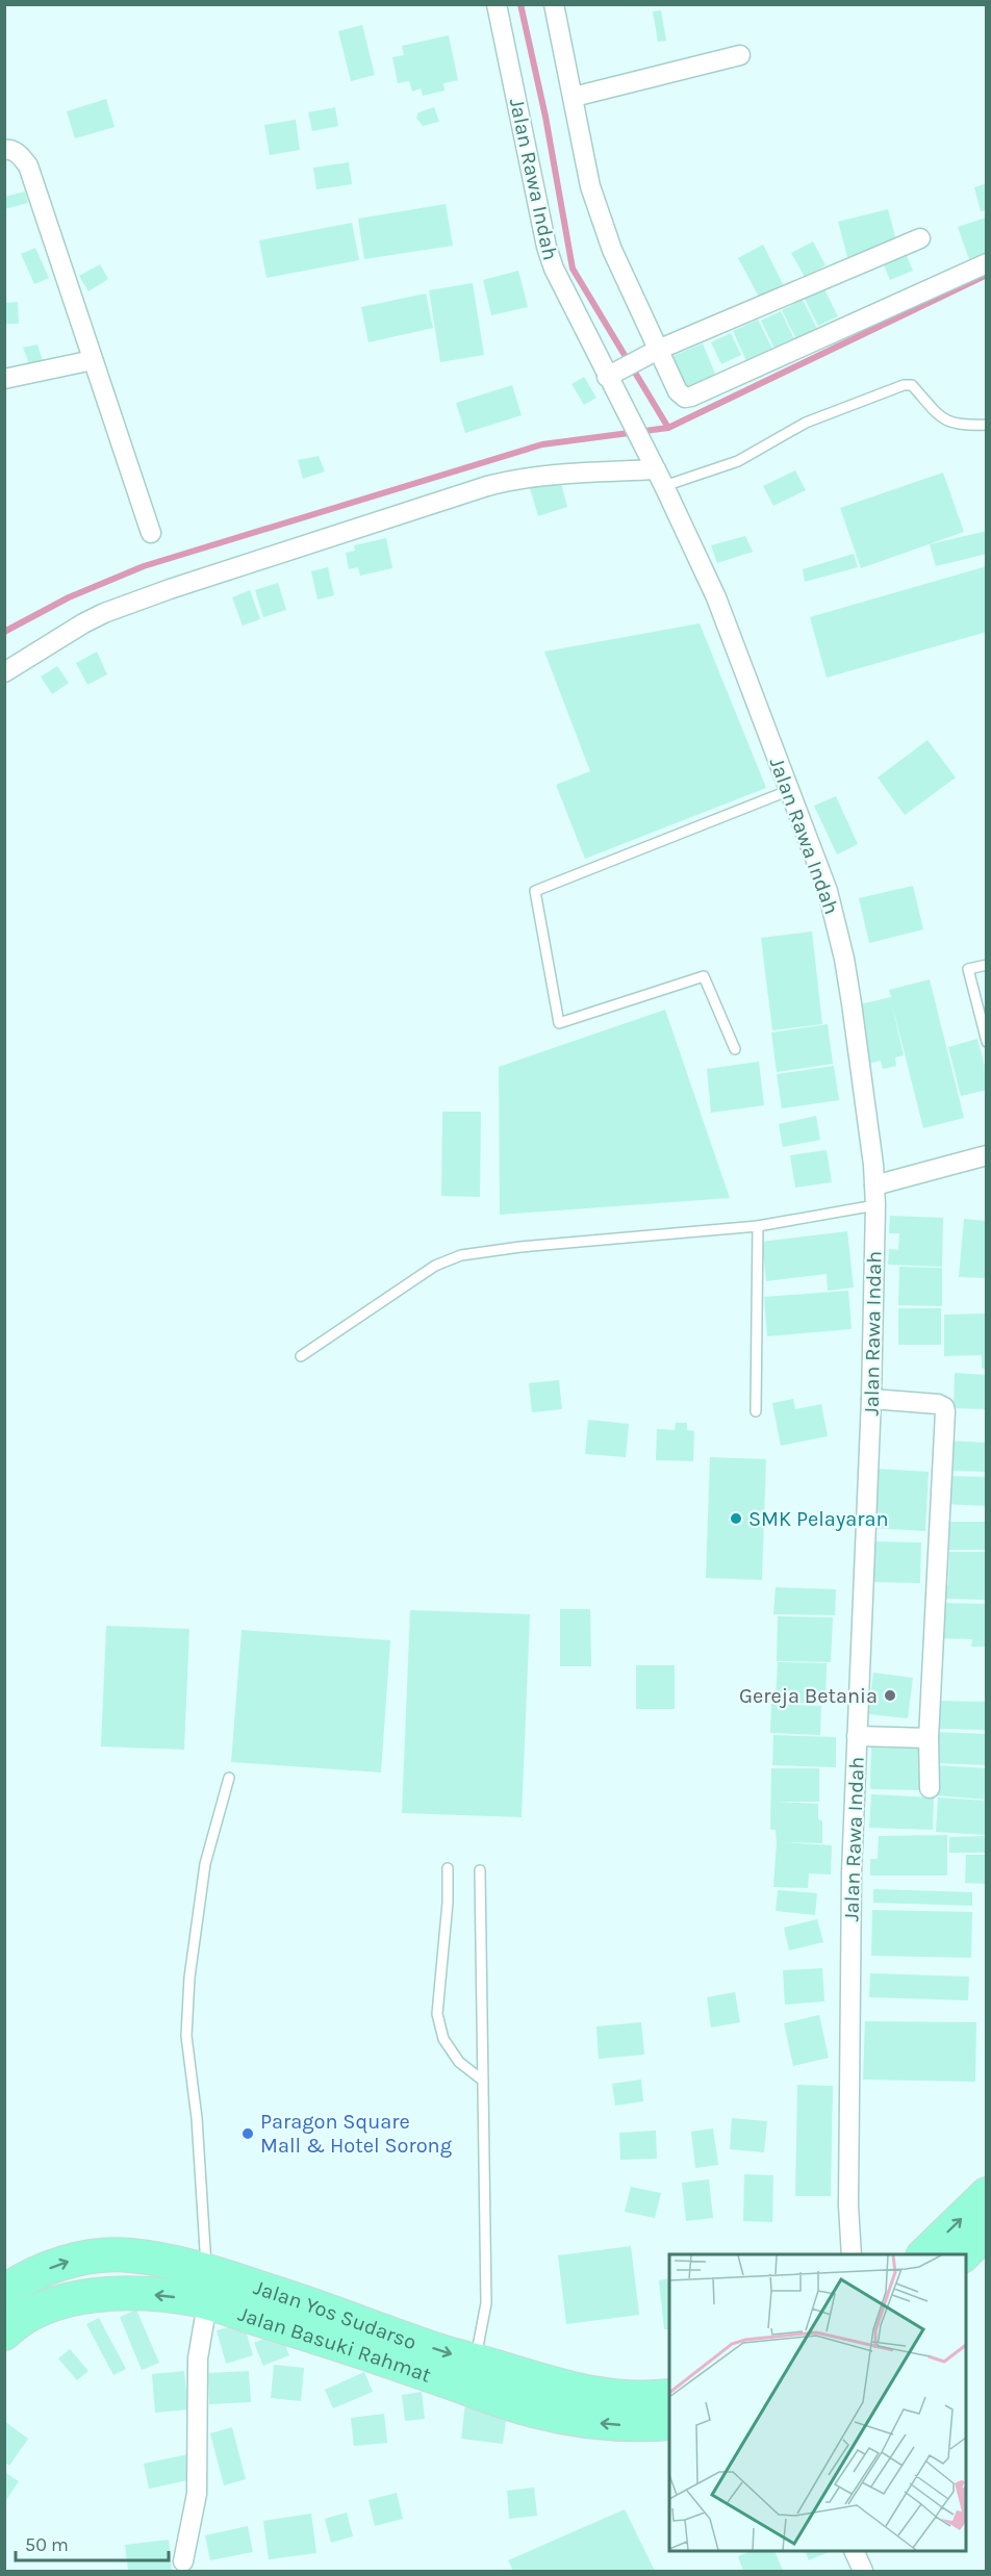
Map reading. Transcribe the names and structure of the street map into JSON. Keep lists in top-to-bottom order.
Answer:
{
  "streets": {
    "highway": ["Jalan Yos Sudarso", "Jalan Basuki Rahmat"],
    "street": ["Jalan Rawa Indah"]
  },
  "one_way": ["Jalan Yos Sudarso", "Jalan Basuki Rahmat"],
  "places": ["SMK Pelayaran", "Gereja Betania", "Paragon Square Mall & Hotel Sorong"],
  "scale_bar": "50 m"
}
